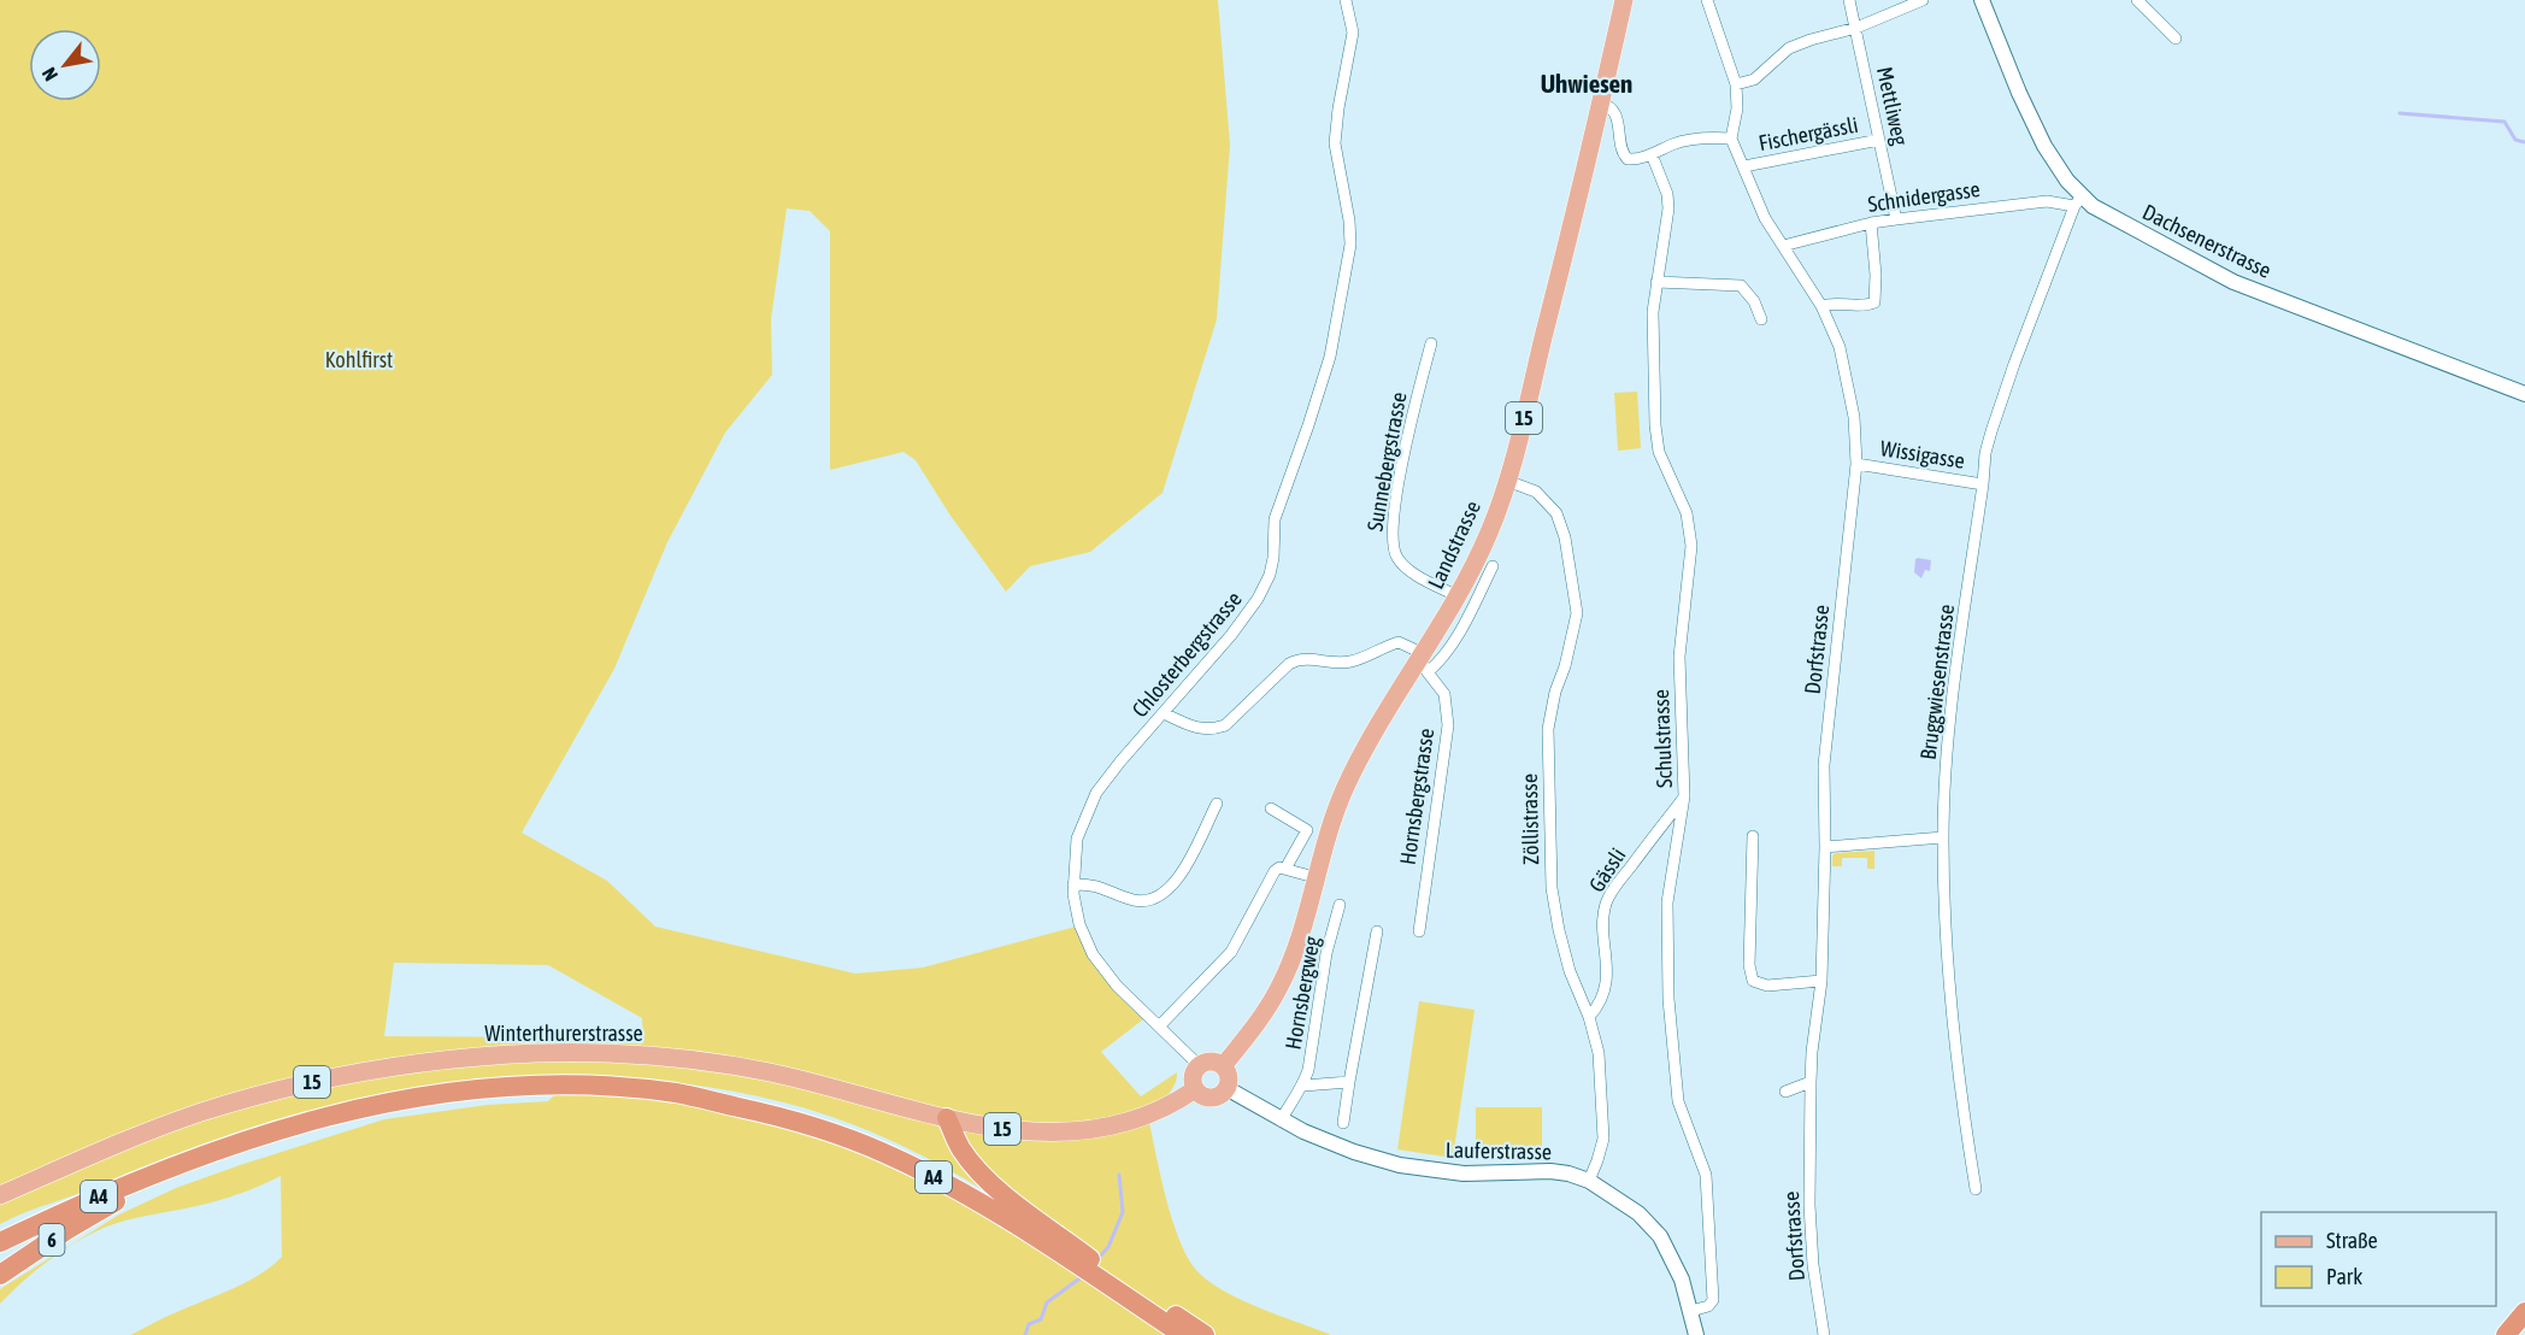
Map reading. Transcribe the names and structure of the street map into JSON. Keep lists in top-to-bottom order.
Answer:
{
  "streets": {
    "highway": ["A4", "6"],
    "main road": ["15", "Landstrasse", "Winterthurerstrasse"],
    "street": [
      "Mettliweg",
      "Fischergässli",
      "Schnidergasse",
      "Dachsenerstrasse",
      "Wissigasse",
      "Sunnebergstrasse",
      "Dorfstrasse",
      "Chlosterbergstrasse",
      "Bruggwiesenstrasse",
      "Schulstrasse",
      "Hornsbergstrasse",
      "Zöllistrasse",
      "Gässli",
      "Hornsbergweg",
      "Lauferstrasse"
    ]
  },
  "crossings": [
    ["Mettliweg", "Fischergässli"],
    ["Mettliweg", "Schnidergasse"],
    ["Fischergässli", "Dorfstrasse"],
    ["Schnidergasse", "Dachsenerstrasse"],
    ["Schnidergasse", "Dorfstrasse"],
    ["Schnidergasse", "Bruggwiesenstrasse"],
    ["Dachsenerstrasse", "Bruggwiesenstrasse"],
    ["Wissigasse", "Dorfstrasse"],
    ["Wissigasse", "Bruggwiesenstrasse"],
    ["Sunnebergstrasse", "Landstrasse"],
    ["Landstrasse", "Chlosterbergstrasse"],
    ["Landstrasse", "Hornsbergstrasse"],
    ["Landstrasse", "Zöllistrasse"],
    ["Landstrasse", "Winterthurerstrasse"],
    ["Landstrasse", "Lauferstrasse"],
    ["Chlosterbergstrasse", "Winterthurerstrasse"],
    ["Chlosterbergstrasse", "Lauferstrasse"],
    ["Schulstrasse", "Gässli"],
    ["Schulstrasse", "Lauferstrasse"],
    ["Zöllistrasse", "Gässli"],
    ["Zöllistrasse", "Lauferstrasse"],
    ["Hornsbergweg", "Lauferstrasse"],
    ["Winterthurerstrasse", "Lauferstrasse"],
    ["A4", "6"]
  ],
  "districts": ["Uhwiesen"],
  "parks": ["Kohlfirst"],
  "legend": ["Straße", "Park"],
  "north": "bottom left"
}
